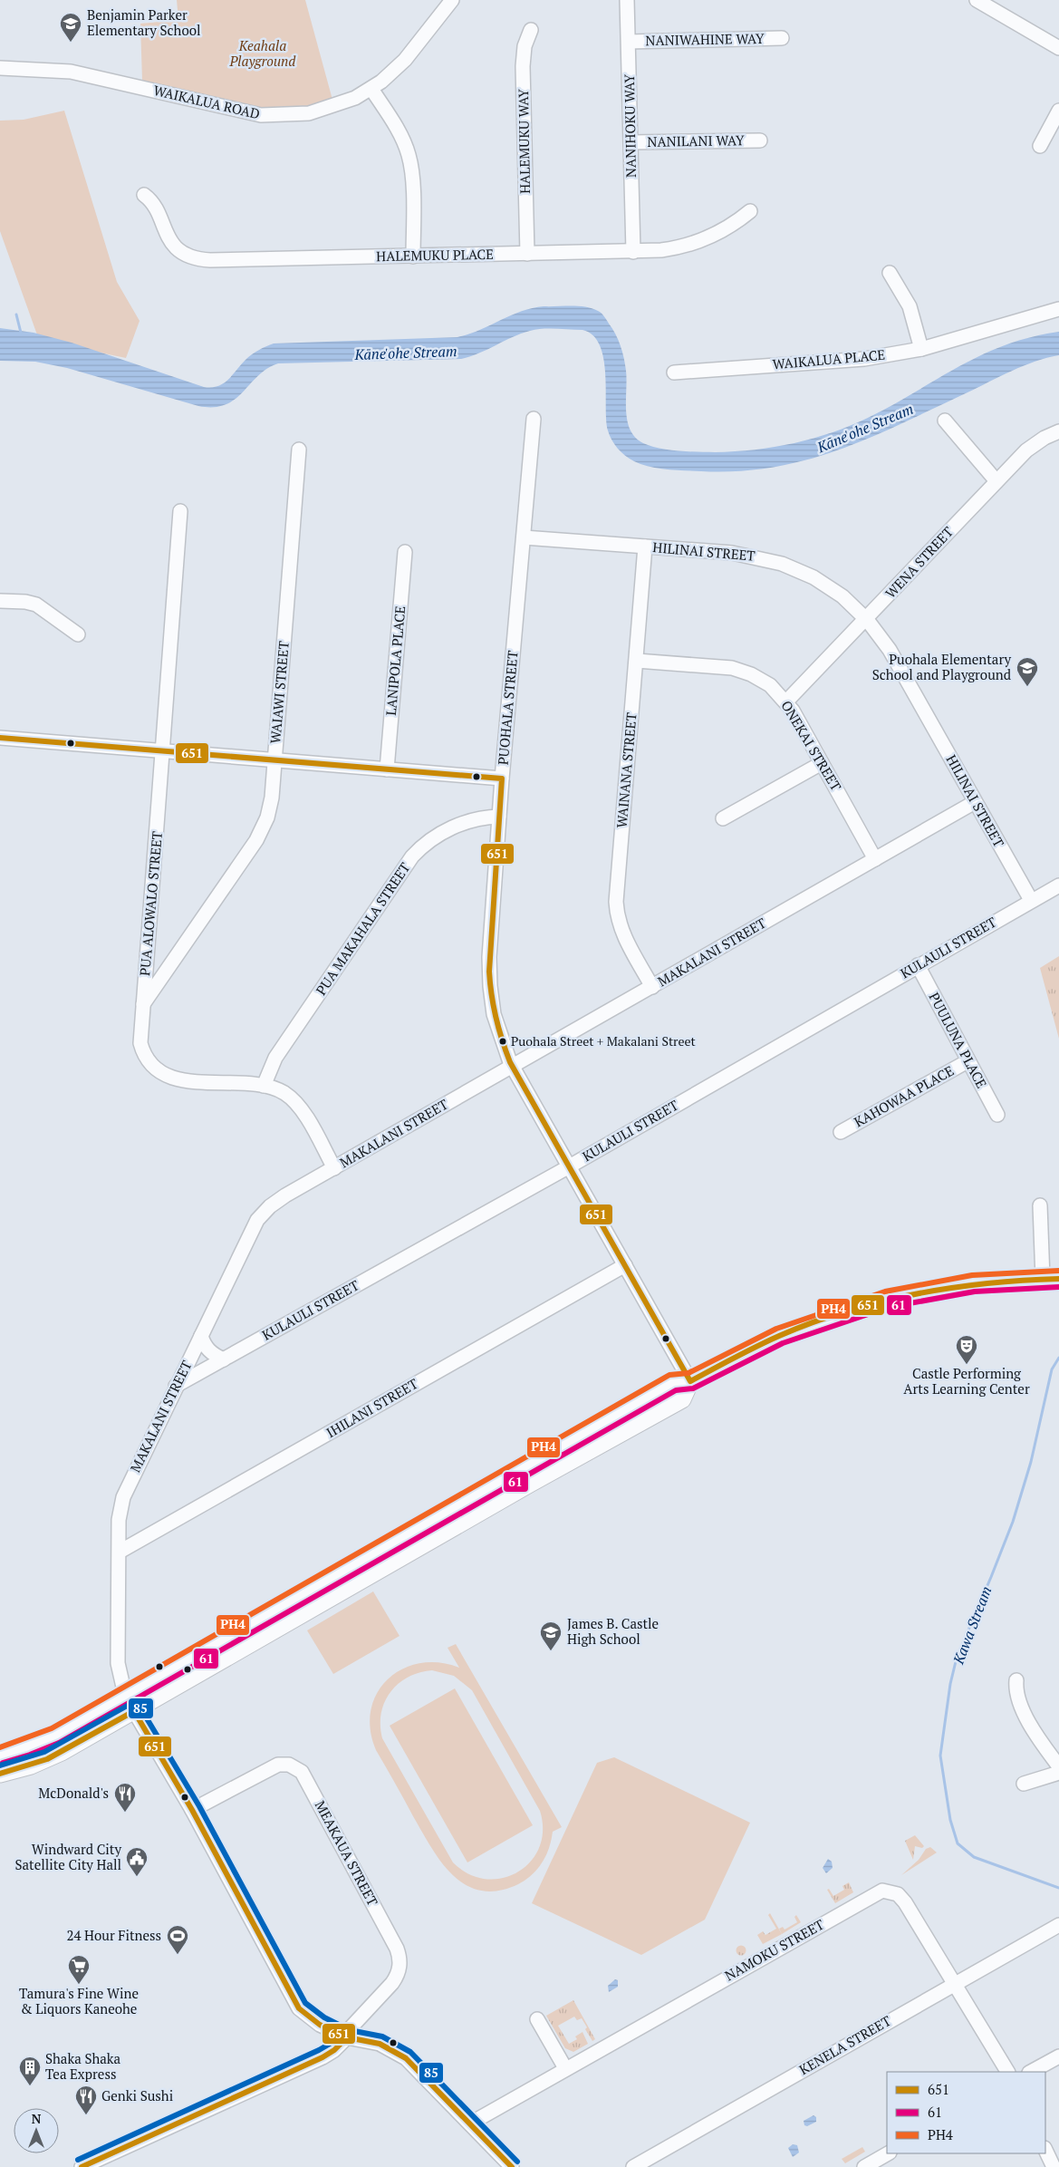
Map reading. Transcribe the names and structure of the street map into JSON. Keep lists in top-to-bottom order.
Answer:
{
  "streets": {
    "street": [
      "NANIWAHINE WAY",
      "WAIKALUA ROAD",
      "NANIHOKU WAY",
      "HALEMUKU WAY",
      "NANILANI WAY",
      "HALEMUKU PLACE",
      "WAIKALUA PLACE",
      "HILINAI STREET",
      "WENA STREET",
      "LANIPOLA PLACE",
      "WAIAWI STREET",
      "PUOHALA STREET",
      "ONEKAI STREET",
      "WAINANA STREET",
      "PUA ALOWALO STREET",
      "PUA MAKAHALA STREET",
      "KULAULI STREET",
      "MAKALANI STREET",
      "PUULUNA PLACE",
      "KAHOWAA PLACE",
      "IHILANI STREET",
      "MEAKAUA STREET",
      "NAMOKU STREET",
      "KENELA STREET"
    ]
  },
  "crossings": [
    ["NANIWAHINE WAY", "NANIHOKU WAY"],
    ["NANIHOKU WAY", "NANILANI WAY"],
    ["NANIHOKU WAY", "HALEMUKU PLACE"],
    ["HALEMUKU WAY", "HALEMUKU PLACE"],
    ["HILINAI STREET", "WENA STREET"],
    ["HILINAI STREET", "PUOHALA STREET"],
    ["HILINAI STREET", "WAINANA STREET"],
    ["HILINAI STREET", "KULAULI STREET"],
    ["HILINAI STREET", "MAKALANI STREET"],
    ["WENA STREET", "ONEKAI STREET"],
    ["WAIAWI STREET", "PUA ALOWALO STREET"],
    ["PUOHALA STREET", "PUA MAKAHALA STREET"],
    ["PUOHALA STREET", "KULAULI STREET"],
    ["PUOHALA STREET", "MAKALANI STREET"],
    ["PUOHALA STREET", "IHILANI STREET"],
    ["ONEKAI STREET", "WAINANA STREET"],
    ["ONEKAI STREET", "MAKALANI STREET"],
    ["WAINANA STREET", "MAKALANI STREET"],
    ["PUA ALOWALO STREET", "PUA MAKAHALA STREET"],
    ["PUA ALOWALO STREET", "MAKALANI STREET"],
    ["KULAULI STREET", "MAKALANI STREET"],
    ["KULAULI STREET", "PUULUNA PLACE"],
    ["MAKALANI STREET", "IHILANI STREET"],
    ["PUULUNA PLACE", "KAHOWAA PLACE"],
    ["NAMOKU STREET", "KENELA STREET"]
  ],
  "water": ["Kāne'ohe Stream", "Kawa Stream"],
  "parks": ["Keahala Playground"],
  "places": {
    "school or university": ["Benjamin Parker Elementary School", "Puohala Elementary School and Playground", "James B. Castle High School"],
    "other": ["Puohala Street + Makalani Street"],
    "theatre": ["Castle Performing Arts Learning Center"],
    "restaurant": ["McDonald's", "Genki Sushi"],
    "public building": ["Windward City Satellite City Hall"],
    "sports": ["24 Hour Fitness"],
    "supermarket": ["Tamura's Fine Wine & Liquors Kaneohe"],
    "building": ["Shaka Shaka Tea Express"]
  },
  "lines": [
    "transit line 651",
    "transit line PH4",
    "transit line 61",
    "transit line 85"
  ],
  "legend": ["651", "61", "PH4"],
  "north": "top"
}
